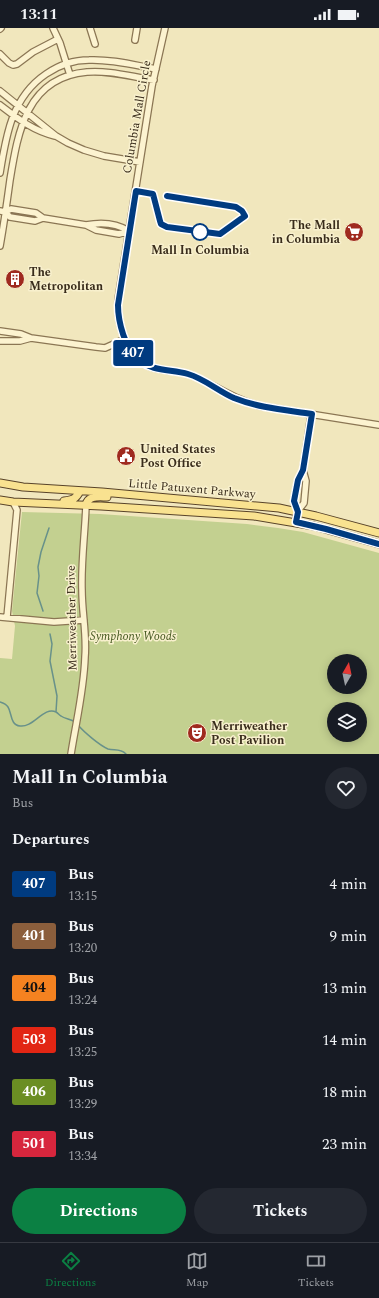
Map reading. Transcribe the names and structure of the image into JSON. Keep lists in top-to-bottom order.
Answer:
{
  "streets": {
    "main road": ["Little Patuxent Parkway"],
    "street": ["Columbia Mall Circle", "Merriweather Drive"]
  },
  "crossings": [
    ["Little Patuxent Parkway", "Merriweather Drive"]
  ],
  "parks": ["Symphony Woods"],
  "places": {
    "other": ["Mall In Columbia"],
    "supermarket": ["The Mall in Columbia"],
    "building": ["The Metropolitan"],
    "public building": ["United States Post Office"],
    "theatre": ["Merriweather Post Pavilion"]
  },
  "lines": ["bus line 407"],
  "north": "top",
  "page": {
    "status": "13:11",
    "on_map": "407",
    "heading": [
      ["Mall In Columbia", "Bus"],
      "Departures"
    ],
    "list": [
      {
        "mark": "407",
        "name": "Bus",
        "note": "13:15",
        "value": "4 min"
      },
      {
        "mark": "401",
        "name": "Bus",
        "note": "13:20",
        "value": "9 min"
      },
      {
        "mark": "404",
        "name": "Bus",
        "note": "13:24",
        "value": "13 min"
      },
      {
        "mark": "503",
        "name": "Bus",
        "note": "13:25",
        "value": "14 min"
      },
      {
        "mark": "406",
        "name": "Bus",
        "note": "13:29",
        "value": "18 min"
      },
      {
        "mark": "501",
        "name": "Bus",
        "note": "13:34",
        "value": "23 min"
      }
    ],
    "buttons": ["Directions", "Tickets"],
    "tabs": ["Directions", "Map", "Tickets"]
  }
}
